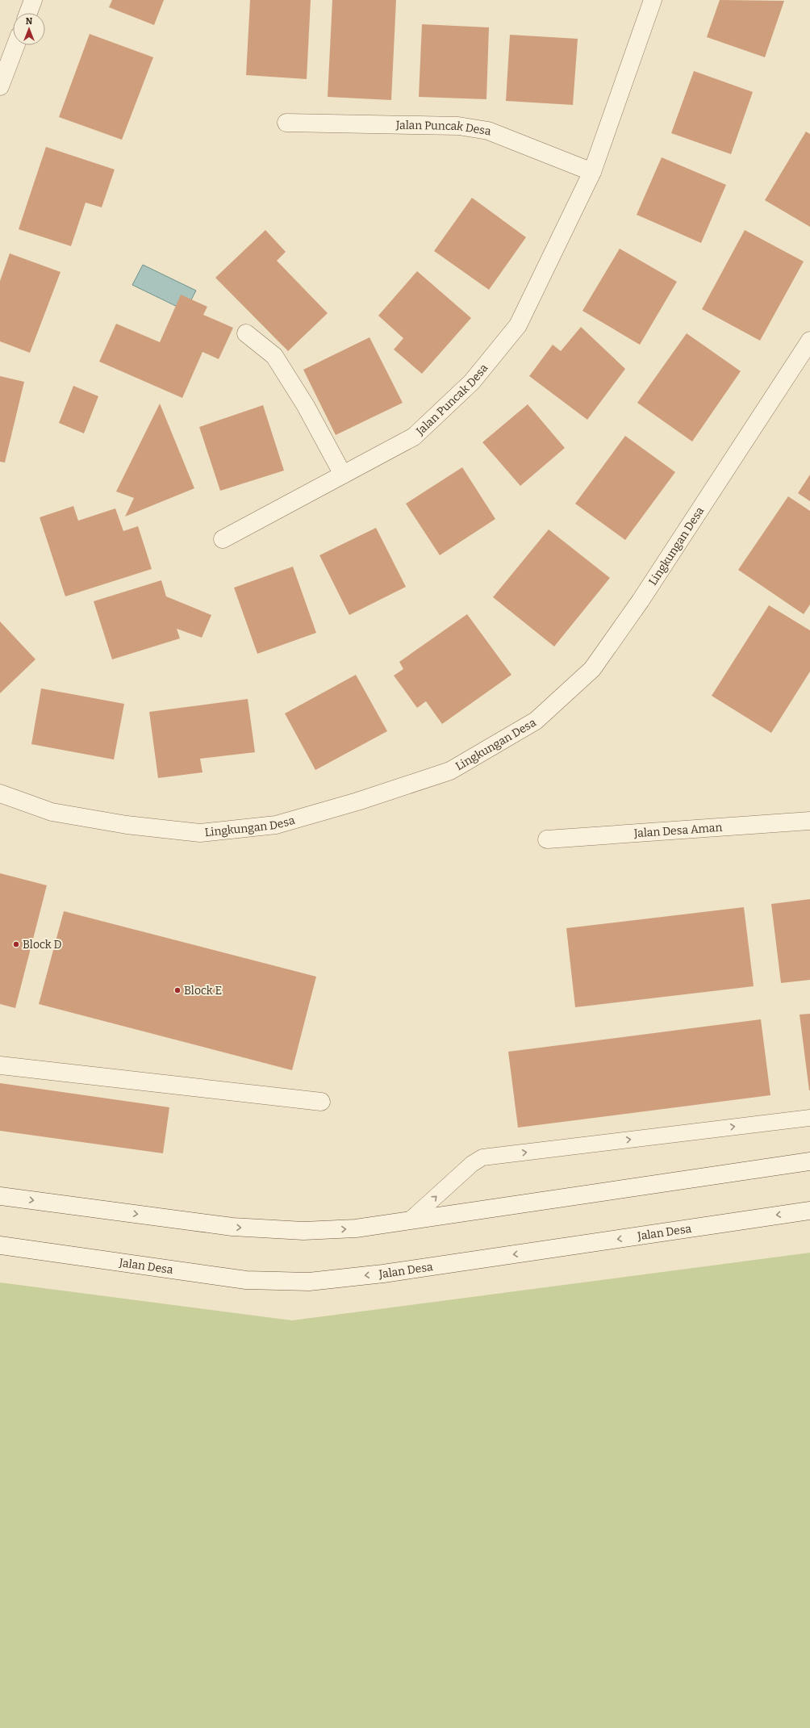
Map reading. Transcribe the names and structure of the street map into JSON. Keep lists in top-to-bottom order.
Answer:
{
  "streets": {
    "street": [
      "Jalan Puncak Desa",
      "Lingkungan Desa",
      "Jalan Desa Aman",
      "Jalan Desa"
    ]
  },
  "places": ["Block D", "Block E"],
  "north": "top"
}
